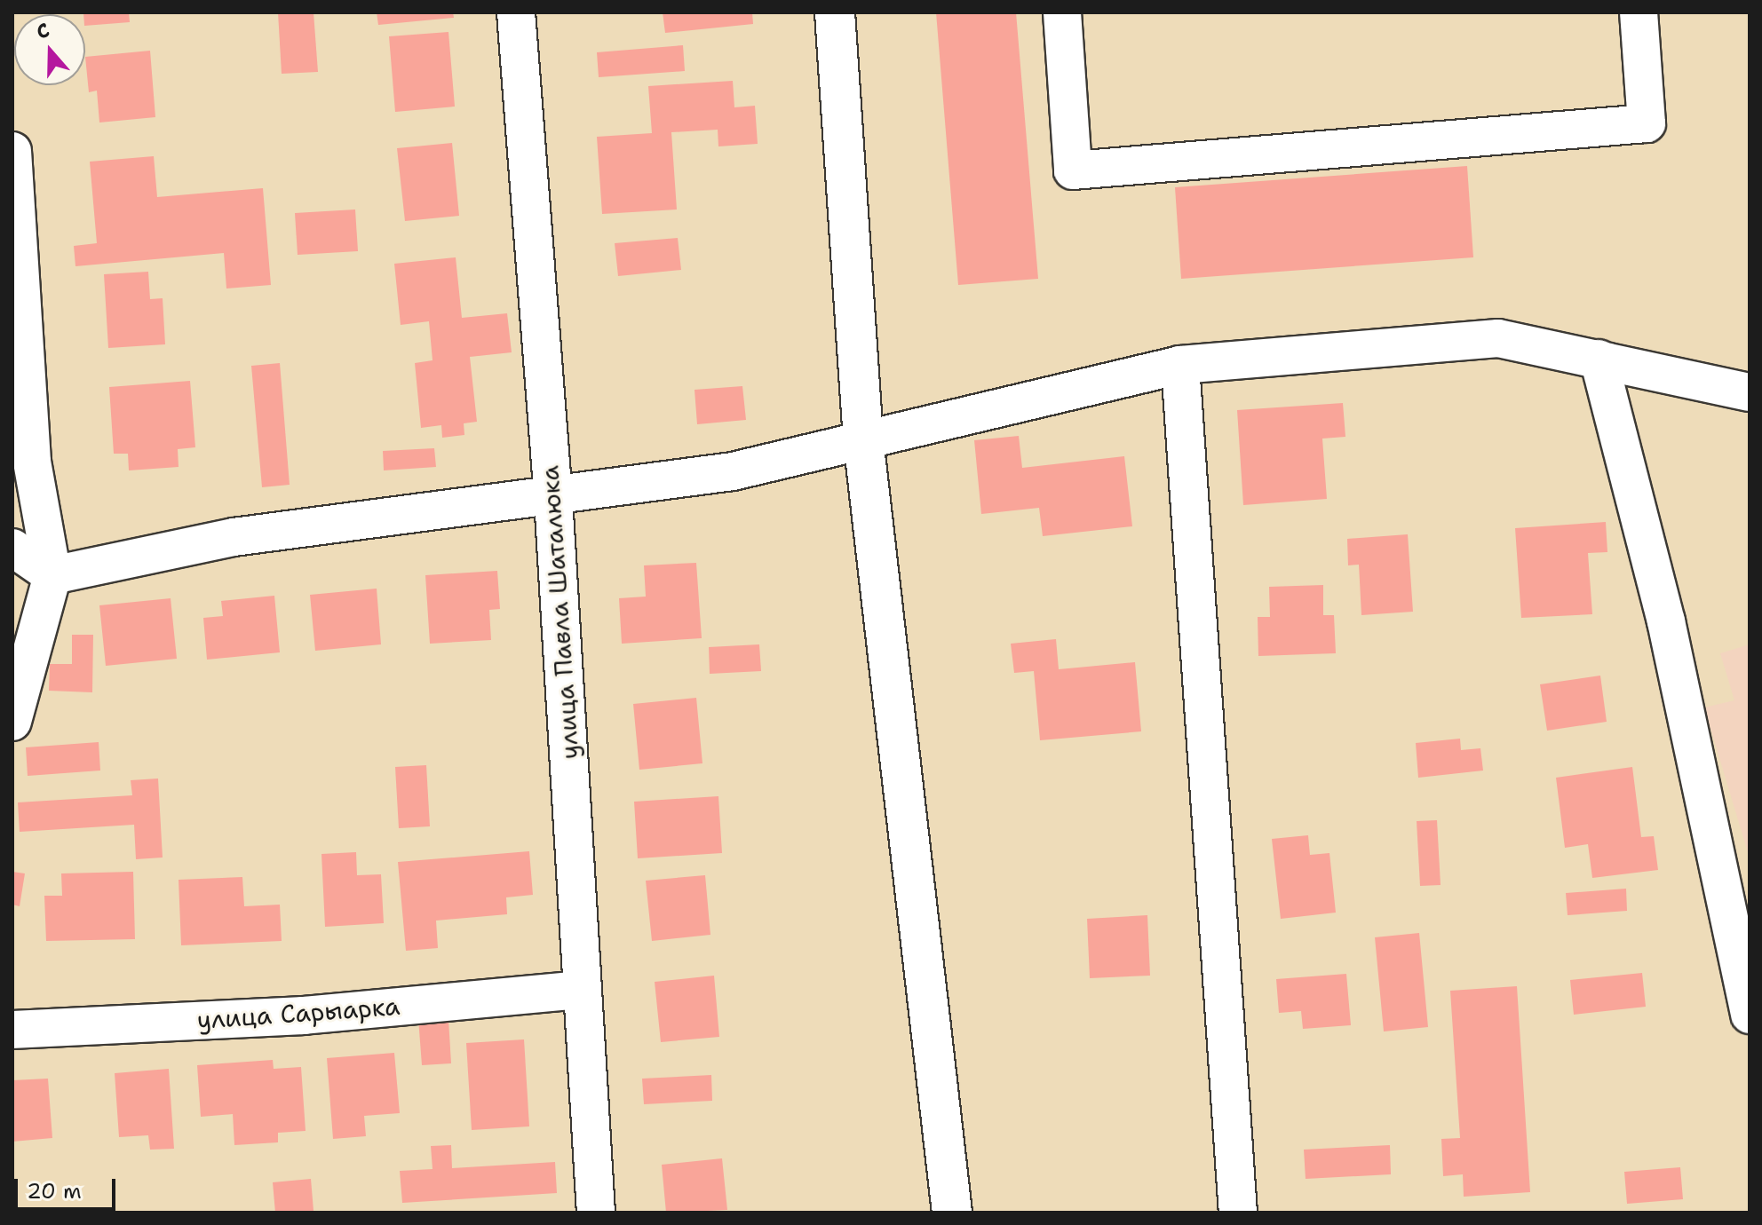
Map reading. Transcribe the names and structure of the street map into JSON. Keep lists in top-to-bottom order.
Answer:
{
  "streets": {
    "street": ["улица Павла Шаталюка", "улица Сарыарка"]
  },
  "crossings": [
    ["улица Павла Шаталюка", "улица Сарыарка"]
  ],
  "scale_bar": "20 m",
  "north": "top"
}
